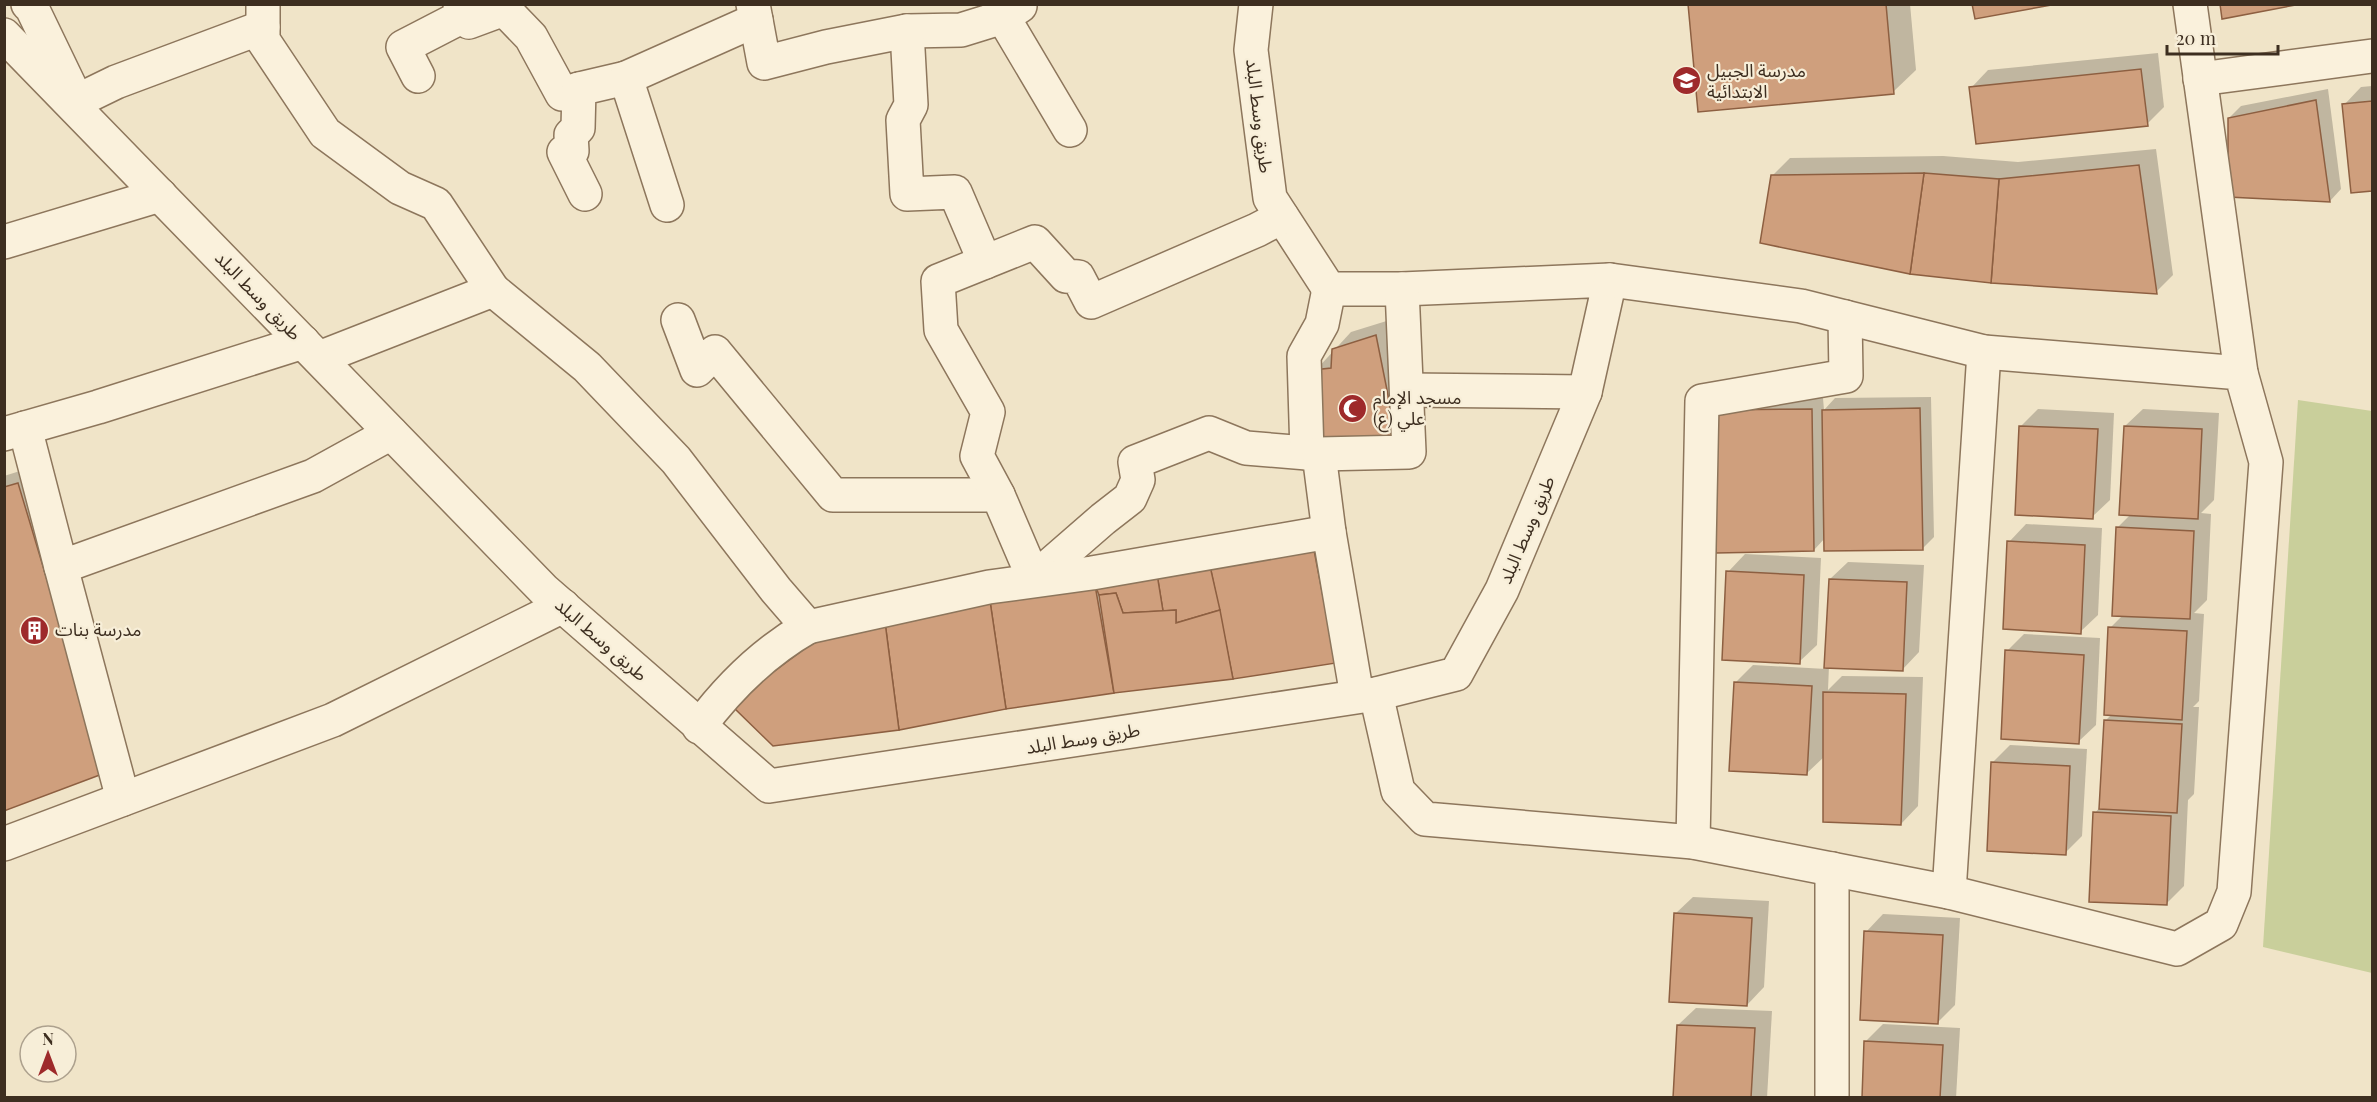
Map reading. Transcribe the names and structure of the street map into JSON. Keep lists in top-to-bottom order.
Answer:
{
  "streets": {
    "street": ["طريق وسط البلد"]
  },
  "places": {
    "school or university": ["مدرسة الجبيل الابتدائية"],
    "mosque": ["مسجد الإمام علي (ع)"],
    "building": ["مدرسة بنات"]
  },
  "scale_bar": "20 m",
  "north": "top"
}
